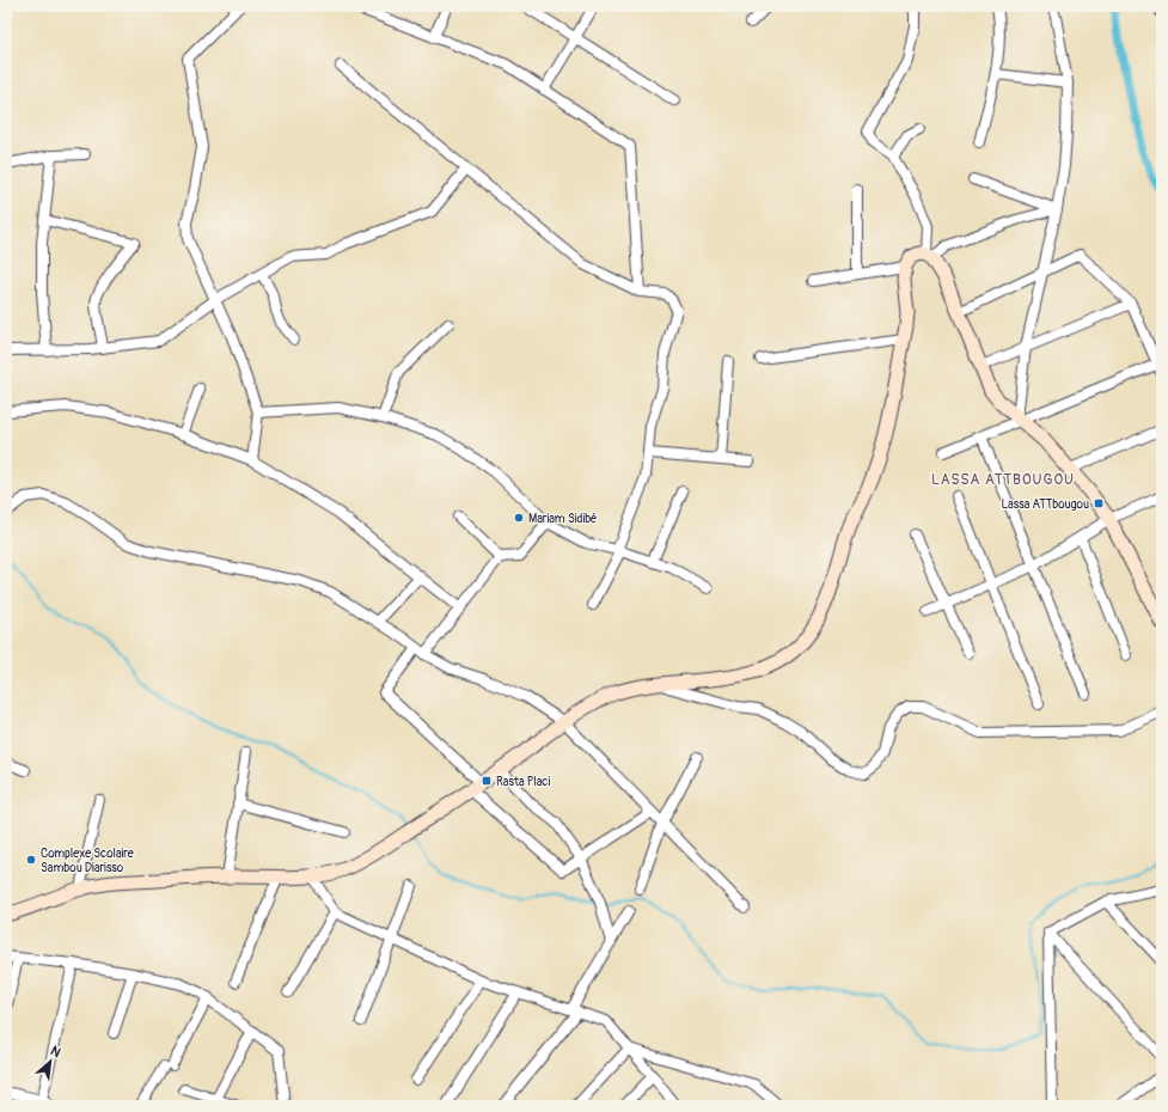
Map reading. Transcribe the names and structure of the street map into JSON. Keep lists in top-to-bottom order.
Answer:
{
  "districts": ["LASSA ATTBOUGOU"],
  "places": {
    "transit": ["Lassa ATTbougou", "Rasta Placi"],
    "other": ["Mariam Sidibé", "Complexe Scolaire Sambou Diarisso"]
  },
  "north": "top right"
}
